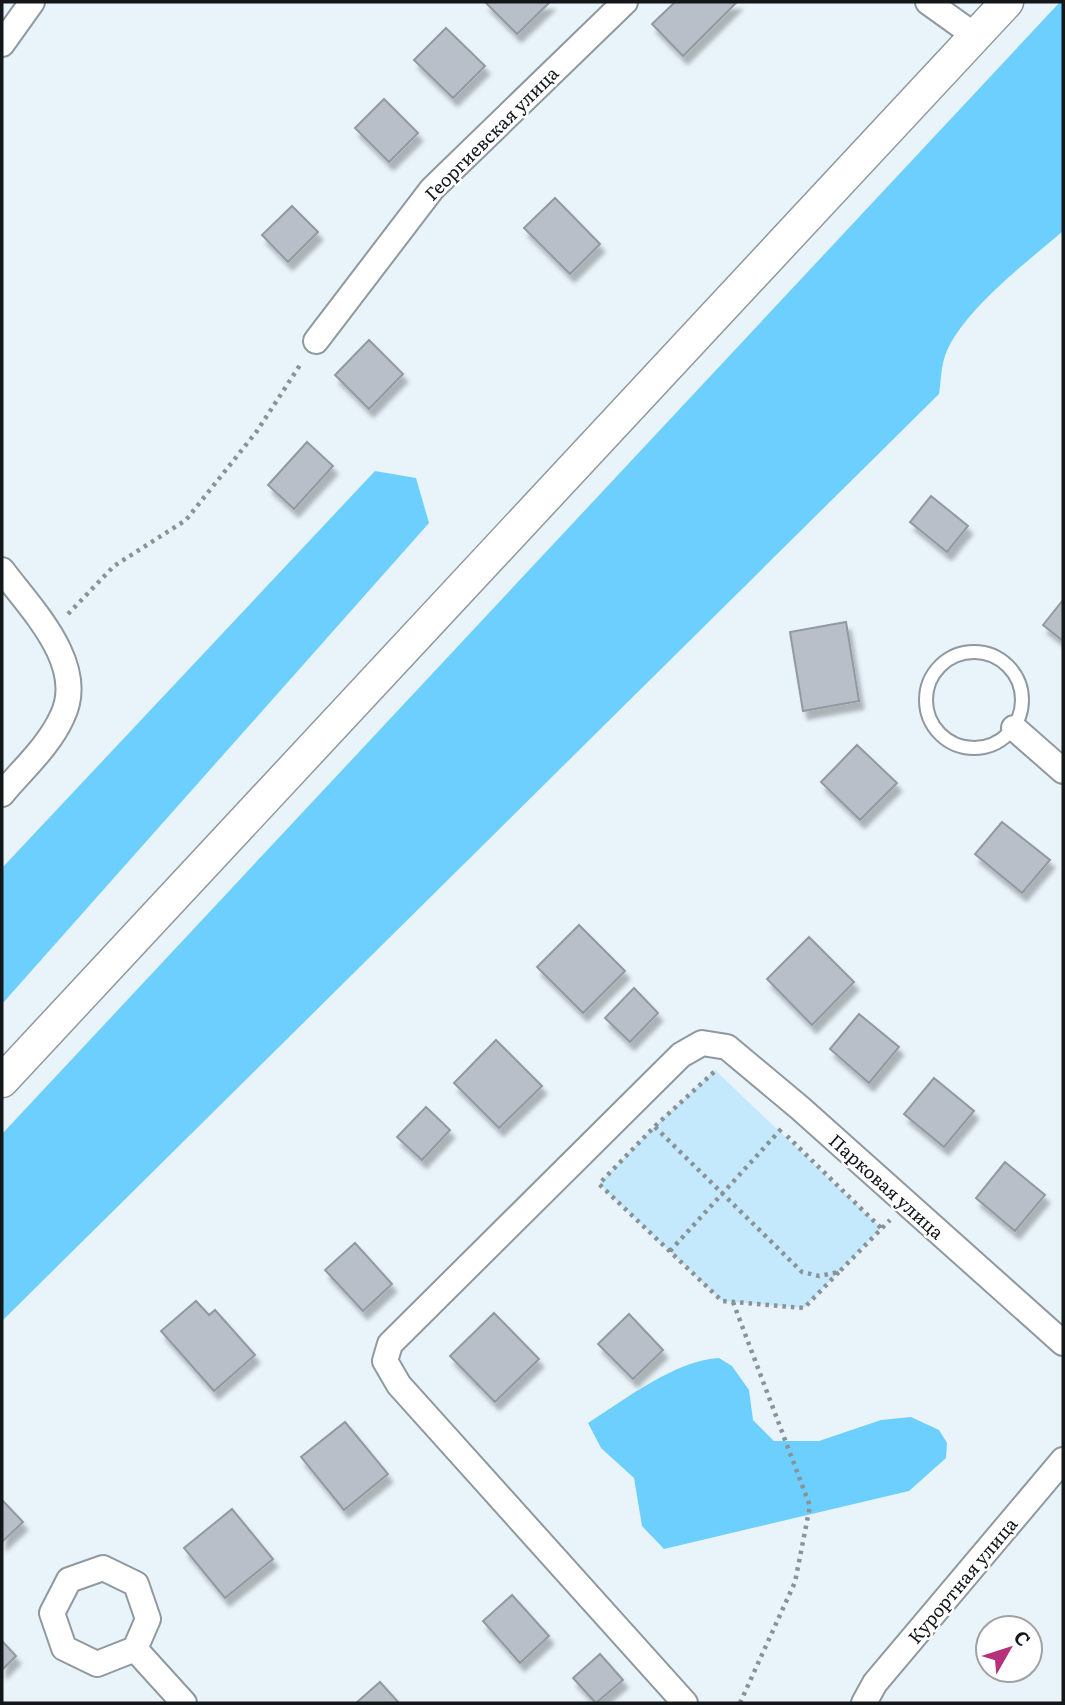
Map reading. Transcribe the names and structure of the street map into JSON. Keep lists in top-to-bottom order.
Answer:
{
  "streets": {
    "street": ["Георгиевская улица", "Парковая улица", "Курортная улица"]
  },
  "north": "top right"
}
